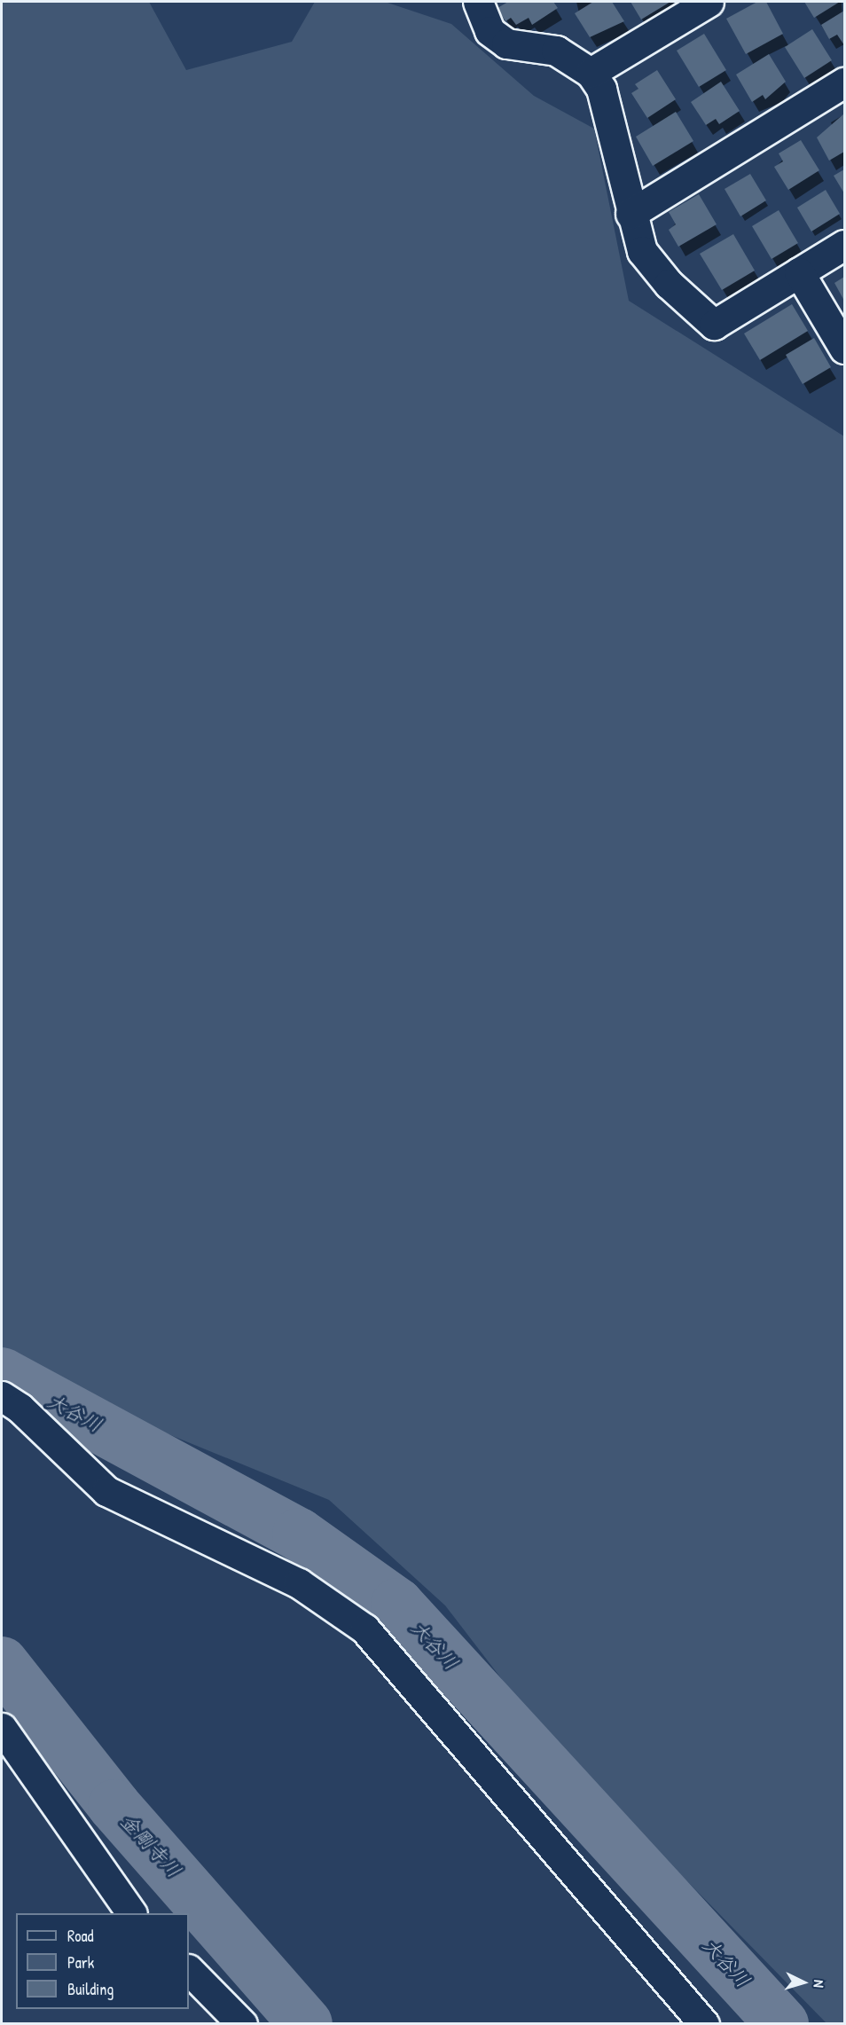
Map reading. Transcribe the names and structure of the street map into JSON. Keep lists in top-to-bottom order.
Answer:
{
  "water": ["大谷川", "金剛寺川"],
  "legend": ["Road", "Park", "Building"],
  "north": "right"
}
